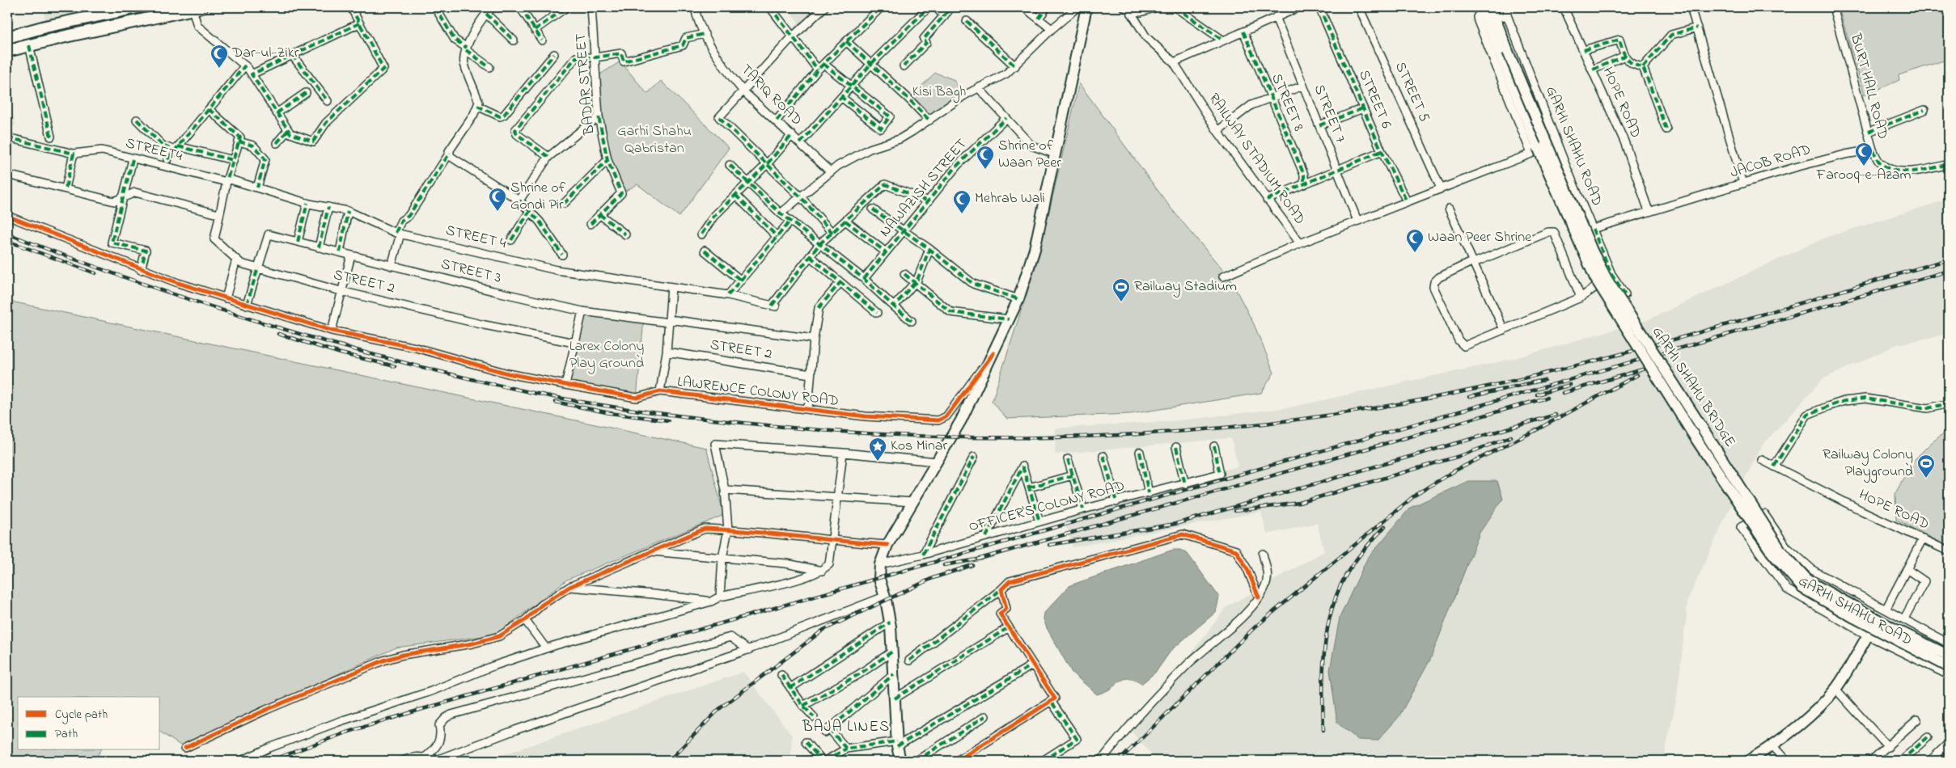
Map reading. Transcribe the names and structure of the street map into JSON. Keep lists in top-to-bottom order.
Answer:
{
  "streets": {
    "main road": ["GARHI SHAHU BRIDGE"],
    "street": [
      "BADAR STREET",
      "BURT HALL ROAD",
      "STREET 5",
      "TARIQ ROAD",
      "STREET 6",
      "STREET 8",
      "HOPE ROAD",
      "STREET 7",
      "GARHI SHAHU ROAD",
      "STREET4",
      "RAILWAY STADIUM ROAD",
      "JACOB ROAD",
      "NAWAZISH STREET",
      "STREET 4",
      "STREET 3",
      "STREET 2",
      "LAWRENCE COLONY ROAD",
      "OFFICER'S COLONY ROAD"
    ]
  },
  "crossings": [
    ["BURT HALL ROAD", "JACOB ROAD"],
    ["STREET 5", "RAILWAY STADIUM ROAD"],
    ["STREET 6", "RAILWAY STADIUM ROAD"],
    ["HOPE ROAD", "JACOB ROAD"],
    ["STREET 7", "RAILWAY STADIUM ROAD"],
    ["GARHI SHAHU ROAD", "RAILWAY STADIUM ROAD"],
    ["GARHI SHAHU ROAD", "JACOB ROAD"],
    ["STREET4", "STREET 4"],
    ["STREET4", "STREET 2"],
    ["RAILWAY STADIUM ROAD", "GARHI SHAHU BRIDGE"],
    ["STREET 4", "STREET 2"],
    ["STREET 3", "STREET 2"]
  ],
  "districts": ["BAJA LINES"],
  "parks": ["Kisi Bagh", "Garhi Shahu Qabristan", "Larex Colony Play Ground"],
  "places": {
    "mosque": [
      "Dar-ul-Zikr",
      "Farooq-e-Azam",
      "Shrine of Waan Peer",
      "Shrine of Gondi Pir",
      "Mehrab Wali",
      "Waan Peer Shrine"
    ],
    "sports": ["Railway Stadium", "Railway Colony Playground"],
    "place": ["Kos Minar"]
  },
  "legend": ["Cycle path", "Path"]
}
